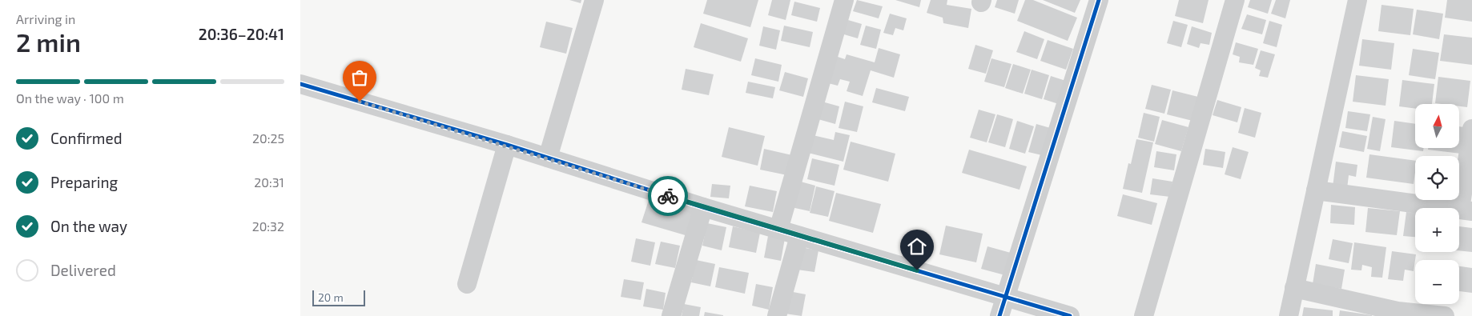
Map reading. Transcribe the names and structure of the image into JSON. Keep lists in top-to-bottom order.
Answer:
{
  "scale_bar": "20 m",
  "north": "top",
  "page": {
    "heading": ["2 min", "Arriving in", "20:36–20:41"],
    "bar": "On the way · 100 m",
    "map_buttons": ["+", "−"],
    "list": [
      ["Confirmed", "20:25"],
      ["Preparing", "20:31"],
      ["On the way", "20:32"],
      "Delivered"
    ],
    "scale": "20 m"
  }
}
